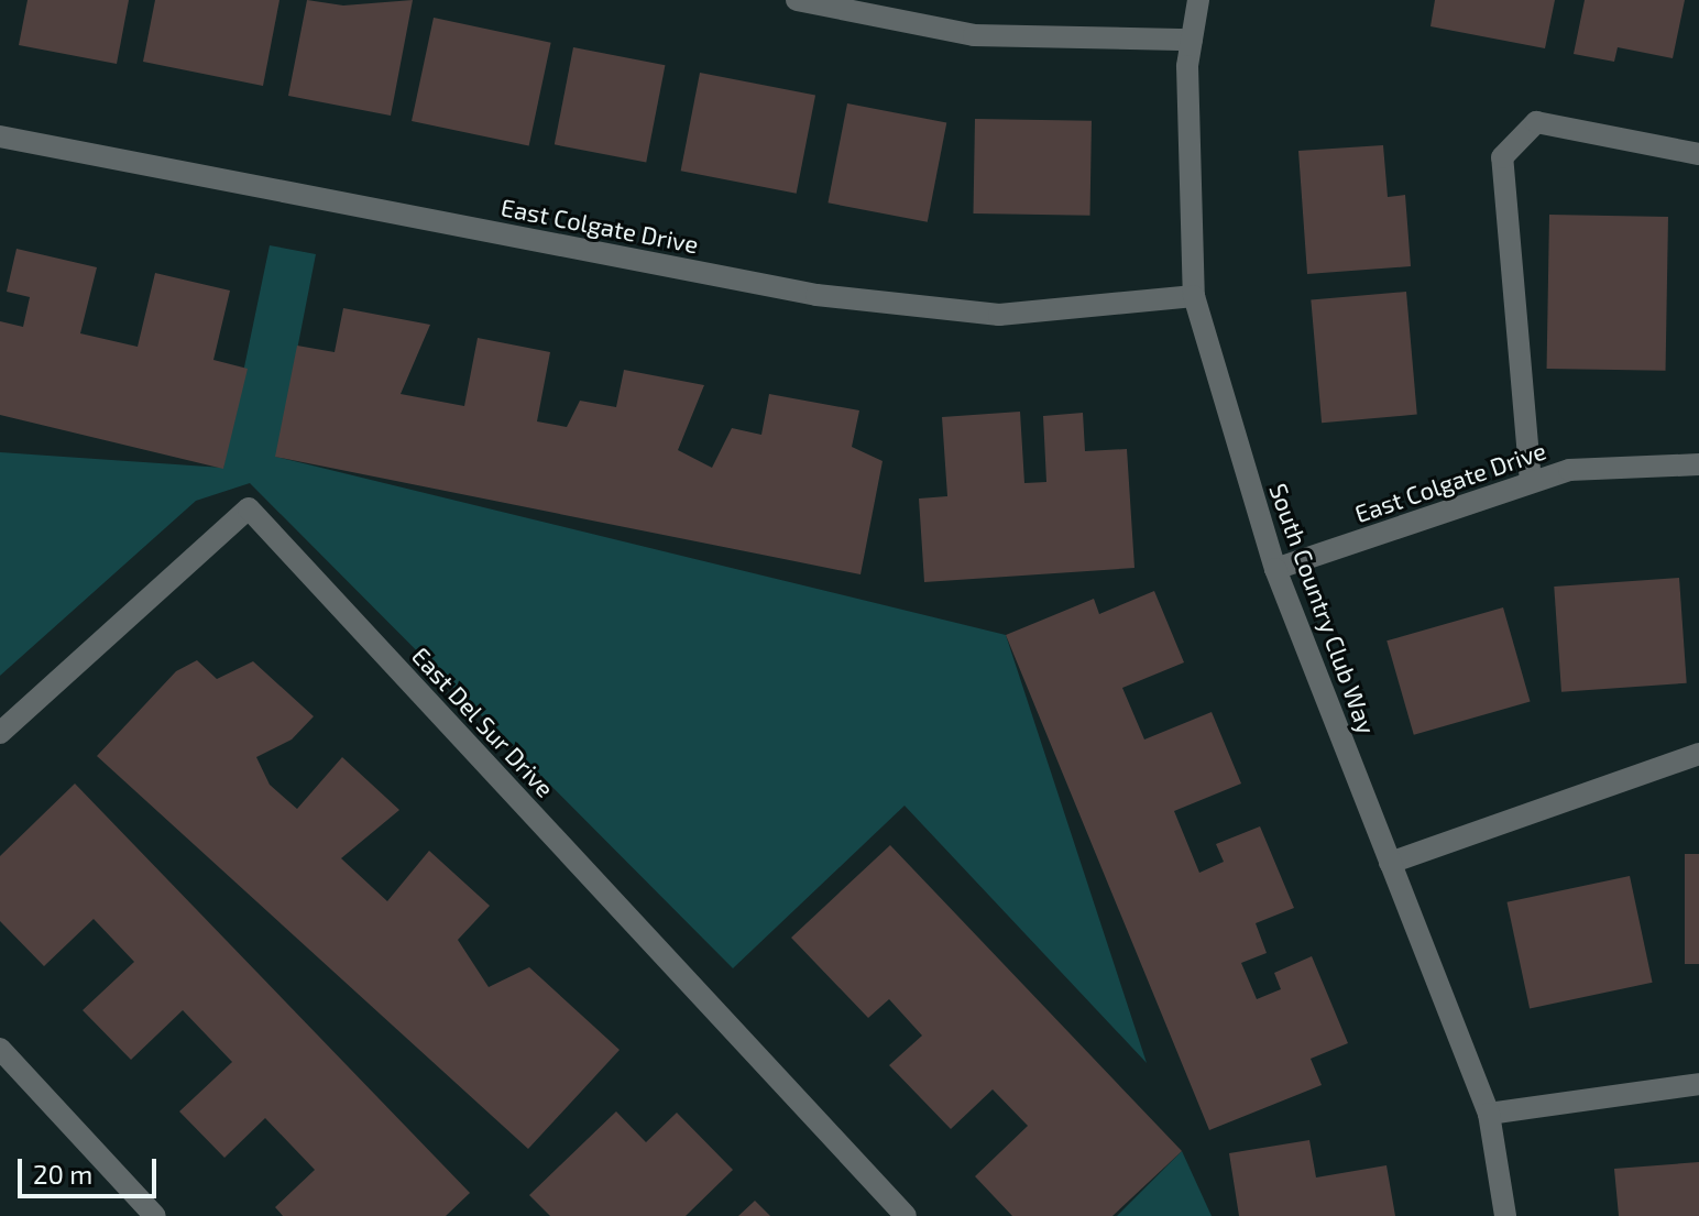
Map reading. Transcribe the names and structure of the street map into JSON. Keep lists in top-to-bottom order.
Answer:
{
  "streets": {
    "street": ["East Colgate Drive", "South Country Club Way", "East Del Sur Drive"]
  },
  "crossings": [
    ["East Colgate Drive", "South Country Club Way"]
  ],
  "scale_bar": "20 m"
}
